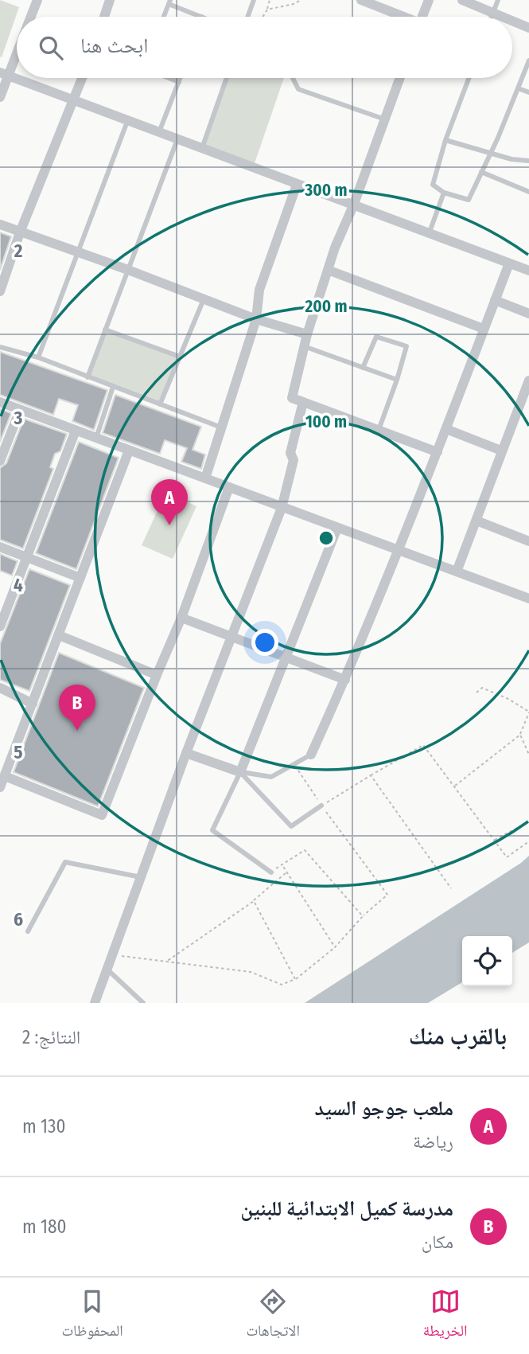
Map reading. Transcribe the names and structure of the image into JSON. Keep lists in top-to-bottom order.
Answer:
{
  "page": {
    "search": "ابحث هنا",
    "pins": ["A", "B"],
    "heading": ["بالقرب منك", "النتائج: 2"],
    "list": [
      {
        "mark": "A",
        "name": "ملعب جوجو السيد",
        "note": "رياضة",
        "value": "130 m"
      },
      {
        "mark": "B",
        "name": "مدرسة كميل الابتدائية للبنين",
        "note": "مكان",
        "value": "180 m"
      }
    ],
    "nav": ["الخريطة", "الاتجاهات", "المحفوظات"]
  },
  "grid": {
    "rows": [
      "2",
      "3",
      "4",
      "5",
      "6"
    ]
  },
  "rings": ["300 m", "200 m", "100 m"]
}
